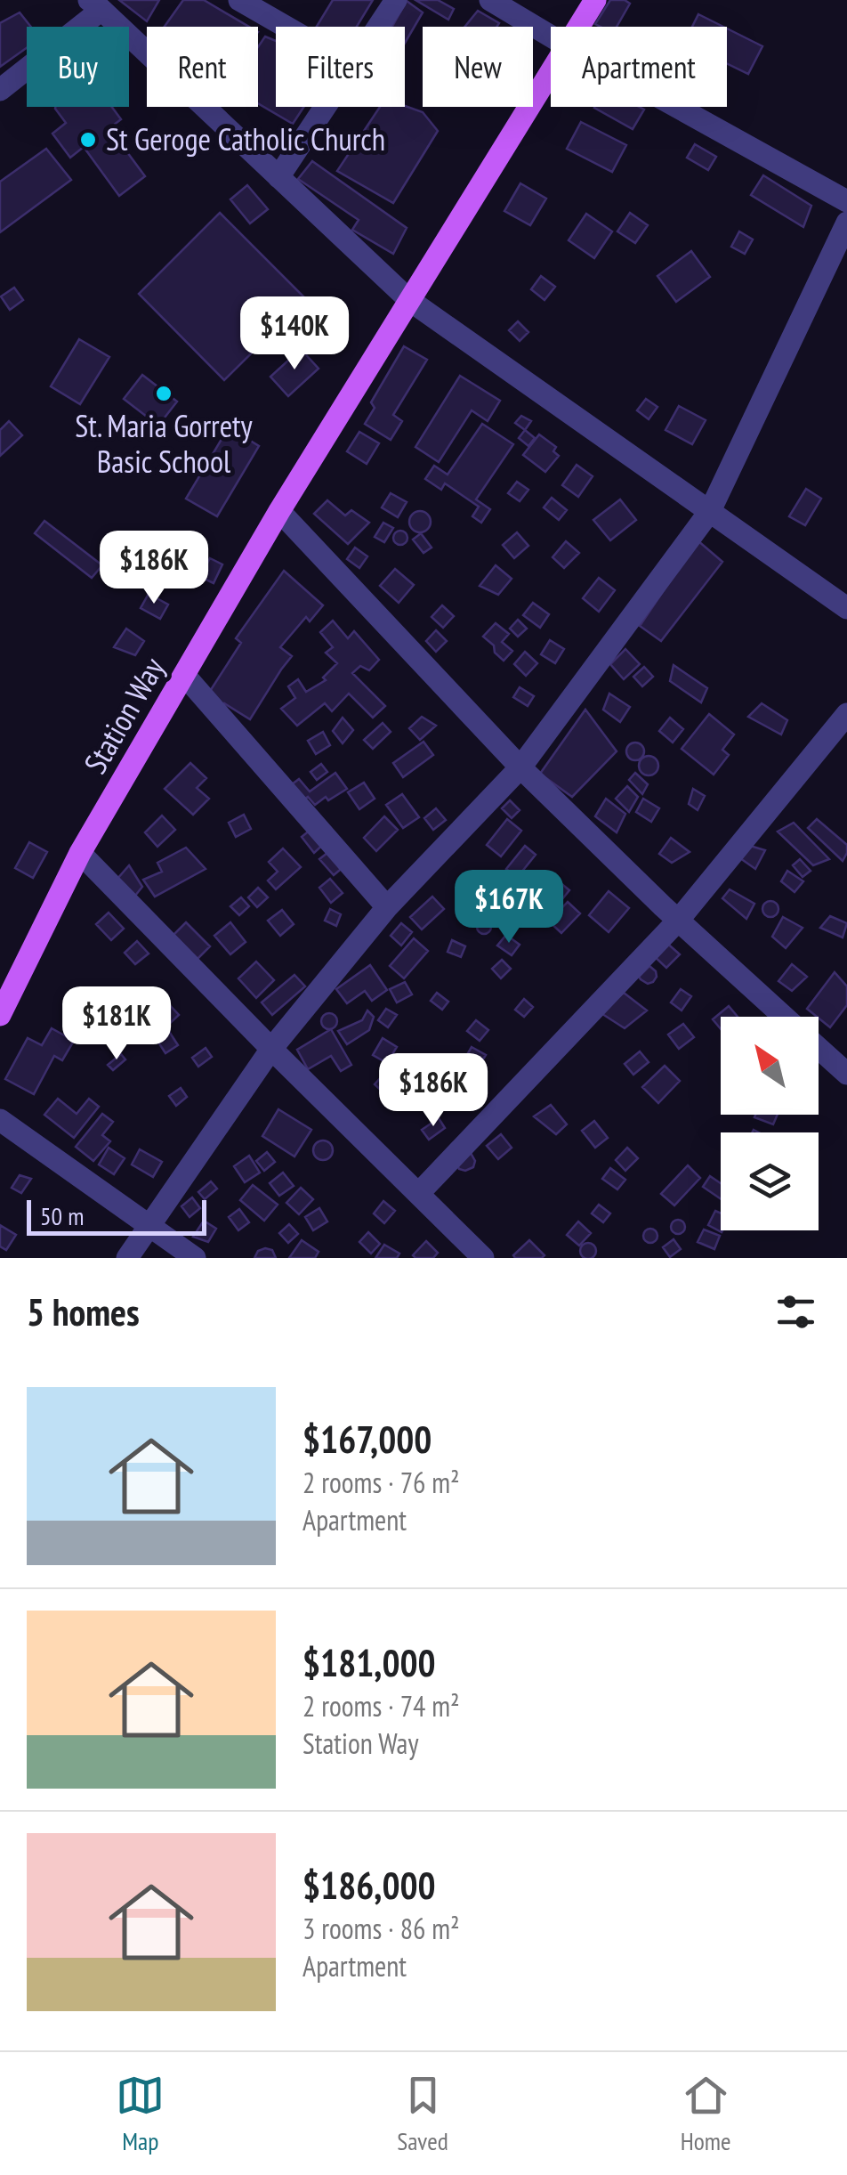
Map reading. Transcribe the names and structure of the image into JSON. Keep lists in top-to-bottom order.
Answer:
{
  "streets": {
    "main road": ["Station Way"]
  },
  "places": ["St Geroge Catholic Church", "St. Maria Gorrety Basic School"],
  "scale_bar": "50 m",
  "north": "top left",
  "page": {
    "chip": [
      "Buy",
      "Rent",
      "Filters",
      "New",
      "Apartment"
    ],
    "price": [
      "$140K",
      "$186K",
      "$167K",
      "$181K",
      "$186K"
    ],
    "scale": "50 m",
    "heading": "5 homes",
    "list": [
      {
        "name": "$167,000",
        "note": "2 rooms · 76 m² · Apartment"
      },
      {
        "name": "$181,000",
        "note": "2 rooms · 74 m² · Station Way"
      },
      {
        "name": "$186,000",
        "note": "3 rooms · 86 m² · Apartment"
      }
    ],
    "tabs": ["Map", "Saved", "Home"]
  }
}
